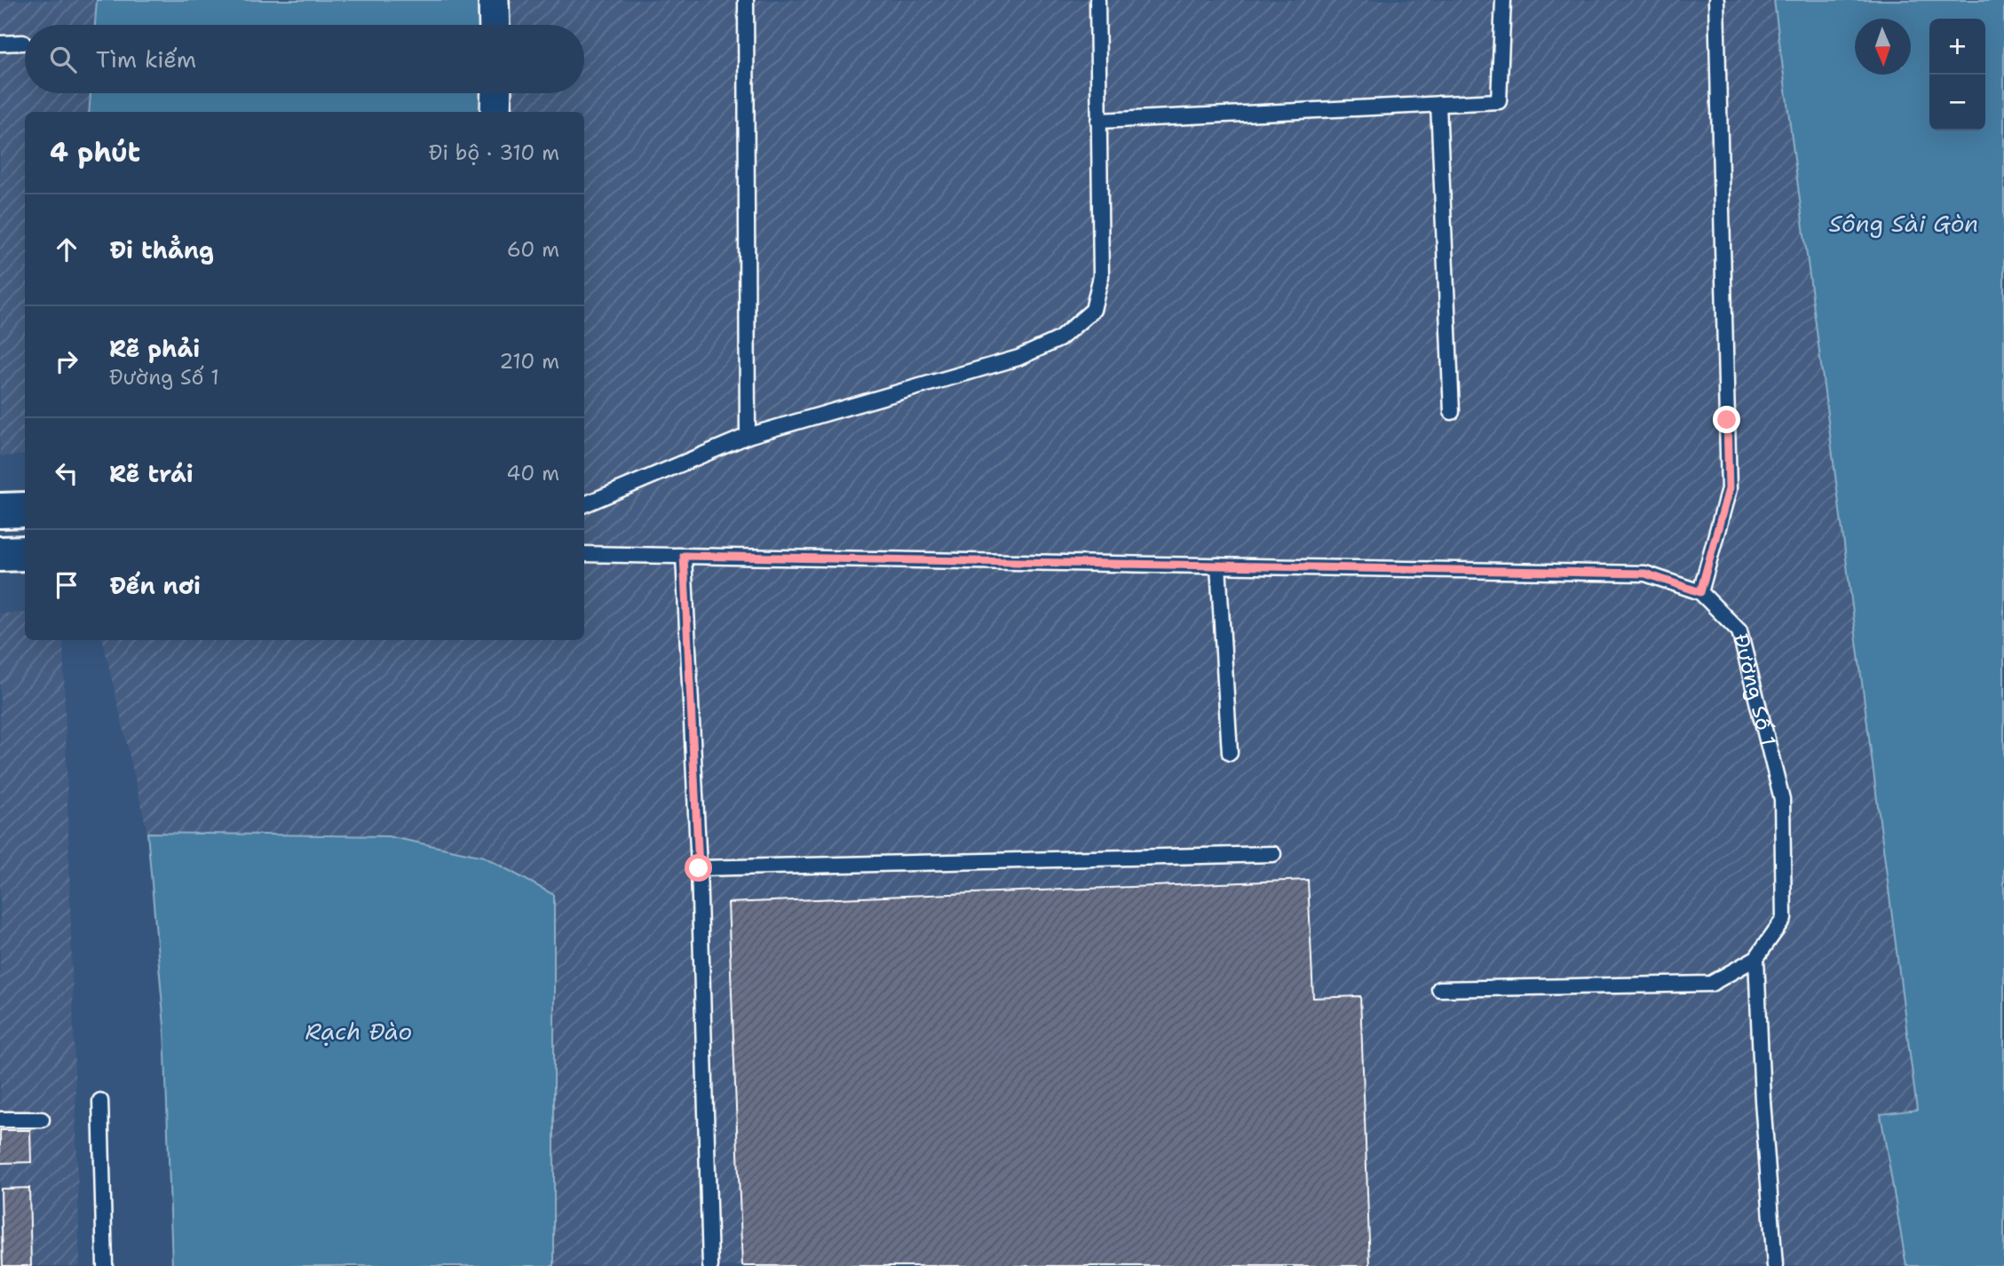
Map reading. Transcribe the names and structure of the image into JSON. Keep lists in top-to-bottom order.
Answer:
{
  "streets": {
    "lane": ["Đường Số 1"]
  },
  "water": ["Sông Sài Gòn", "Rạch Đào"],
  "north": "bottom",
  "page": {
    "map_buttons": ["+", "−"],
    "search": "Tìm kiếm",
    "heading": ["4 phút", "Đi bộ · 310 m"],
    "list": [
      ["Đi thẳng", "60 m"],
      ["Rẽ phải", "Đường Số 1", "210 m"],
      ["Rẽ trái", "40 m"],
      "Đến nơi"
    ]
  }
}
